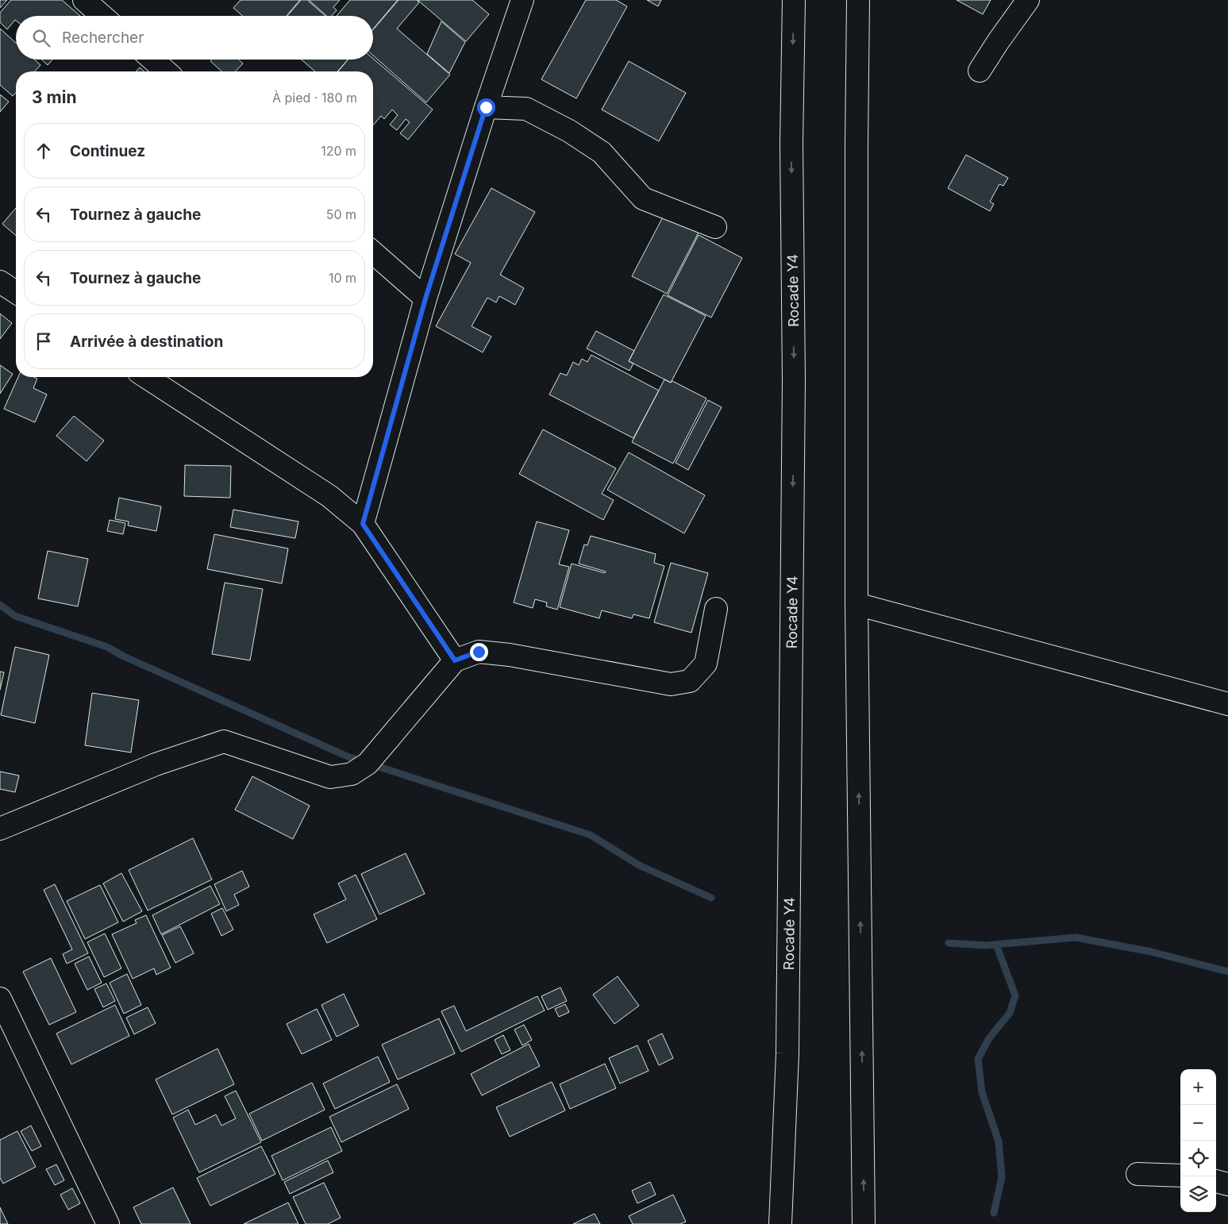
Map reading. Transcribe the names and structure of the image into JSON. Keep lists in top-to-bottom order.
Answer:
{
  "streets": {
    "main road": ["Rocade Y4"]
  },
  "page": {
    "search": "Rechercher",
    "heading": ["3 min", "À pied · 180 m"],
    "list": [
      ["Continuez", "120 m"],
      ["Tournez à gauche", "50 m"],
      ["Tournez à gauche", "10 m"],
      "Arrivée à destination"
    ],
    "map_buttons": ["+", "−"]
  }
}
